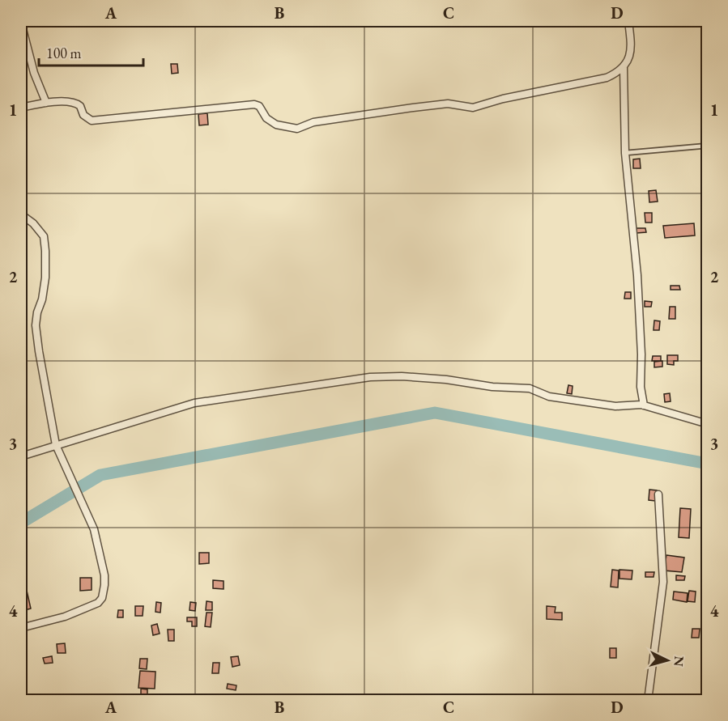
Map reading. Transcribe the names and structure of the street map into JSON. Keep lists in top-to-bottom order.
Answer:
{
  "scale_bar": "100 m",
  "north": "right",
  "grid": {
    "columns": [
      "A",
      "B",
      "C",
      "D"
    ],
    "rows": [
      "1",
      "2",
      "3",
      "4"
    ]
  }
}
